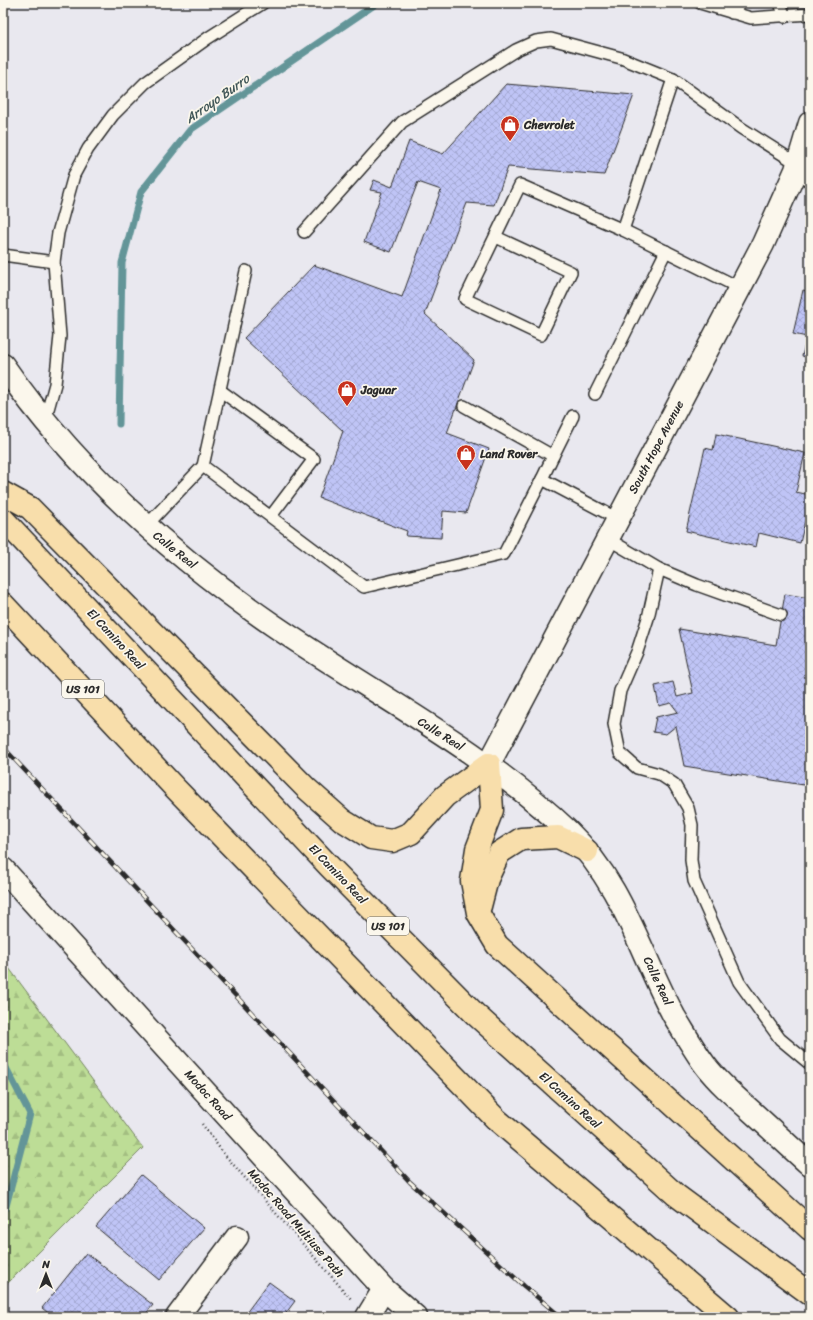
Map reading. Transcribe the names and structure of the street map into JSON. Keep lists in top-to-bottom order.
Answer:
{
  "streets": {
    "highway": ["El Camino Real", "US 101"],
    "street": ["South Hope Avenue", "Calle Real", "Modoc Road"],
    "path": ["Modoc Road Multiuse Path"]
  },
  "crossings": [
    ["South Hope Avenue", "Calle Real"]
  ],
  "water": ["Arroyo Burro"],
  "places": {
    "shop": ["Chevrolet", "Jaguar", "Land Rover"]
  },
  "north": "top"
}
